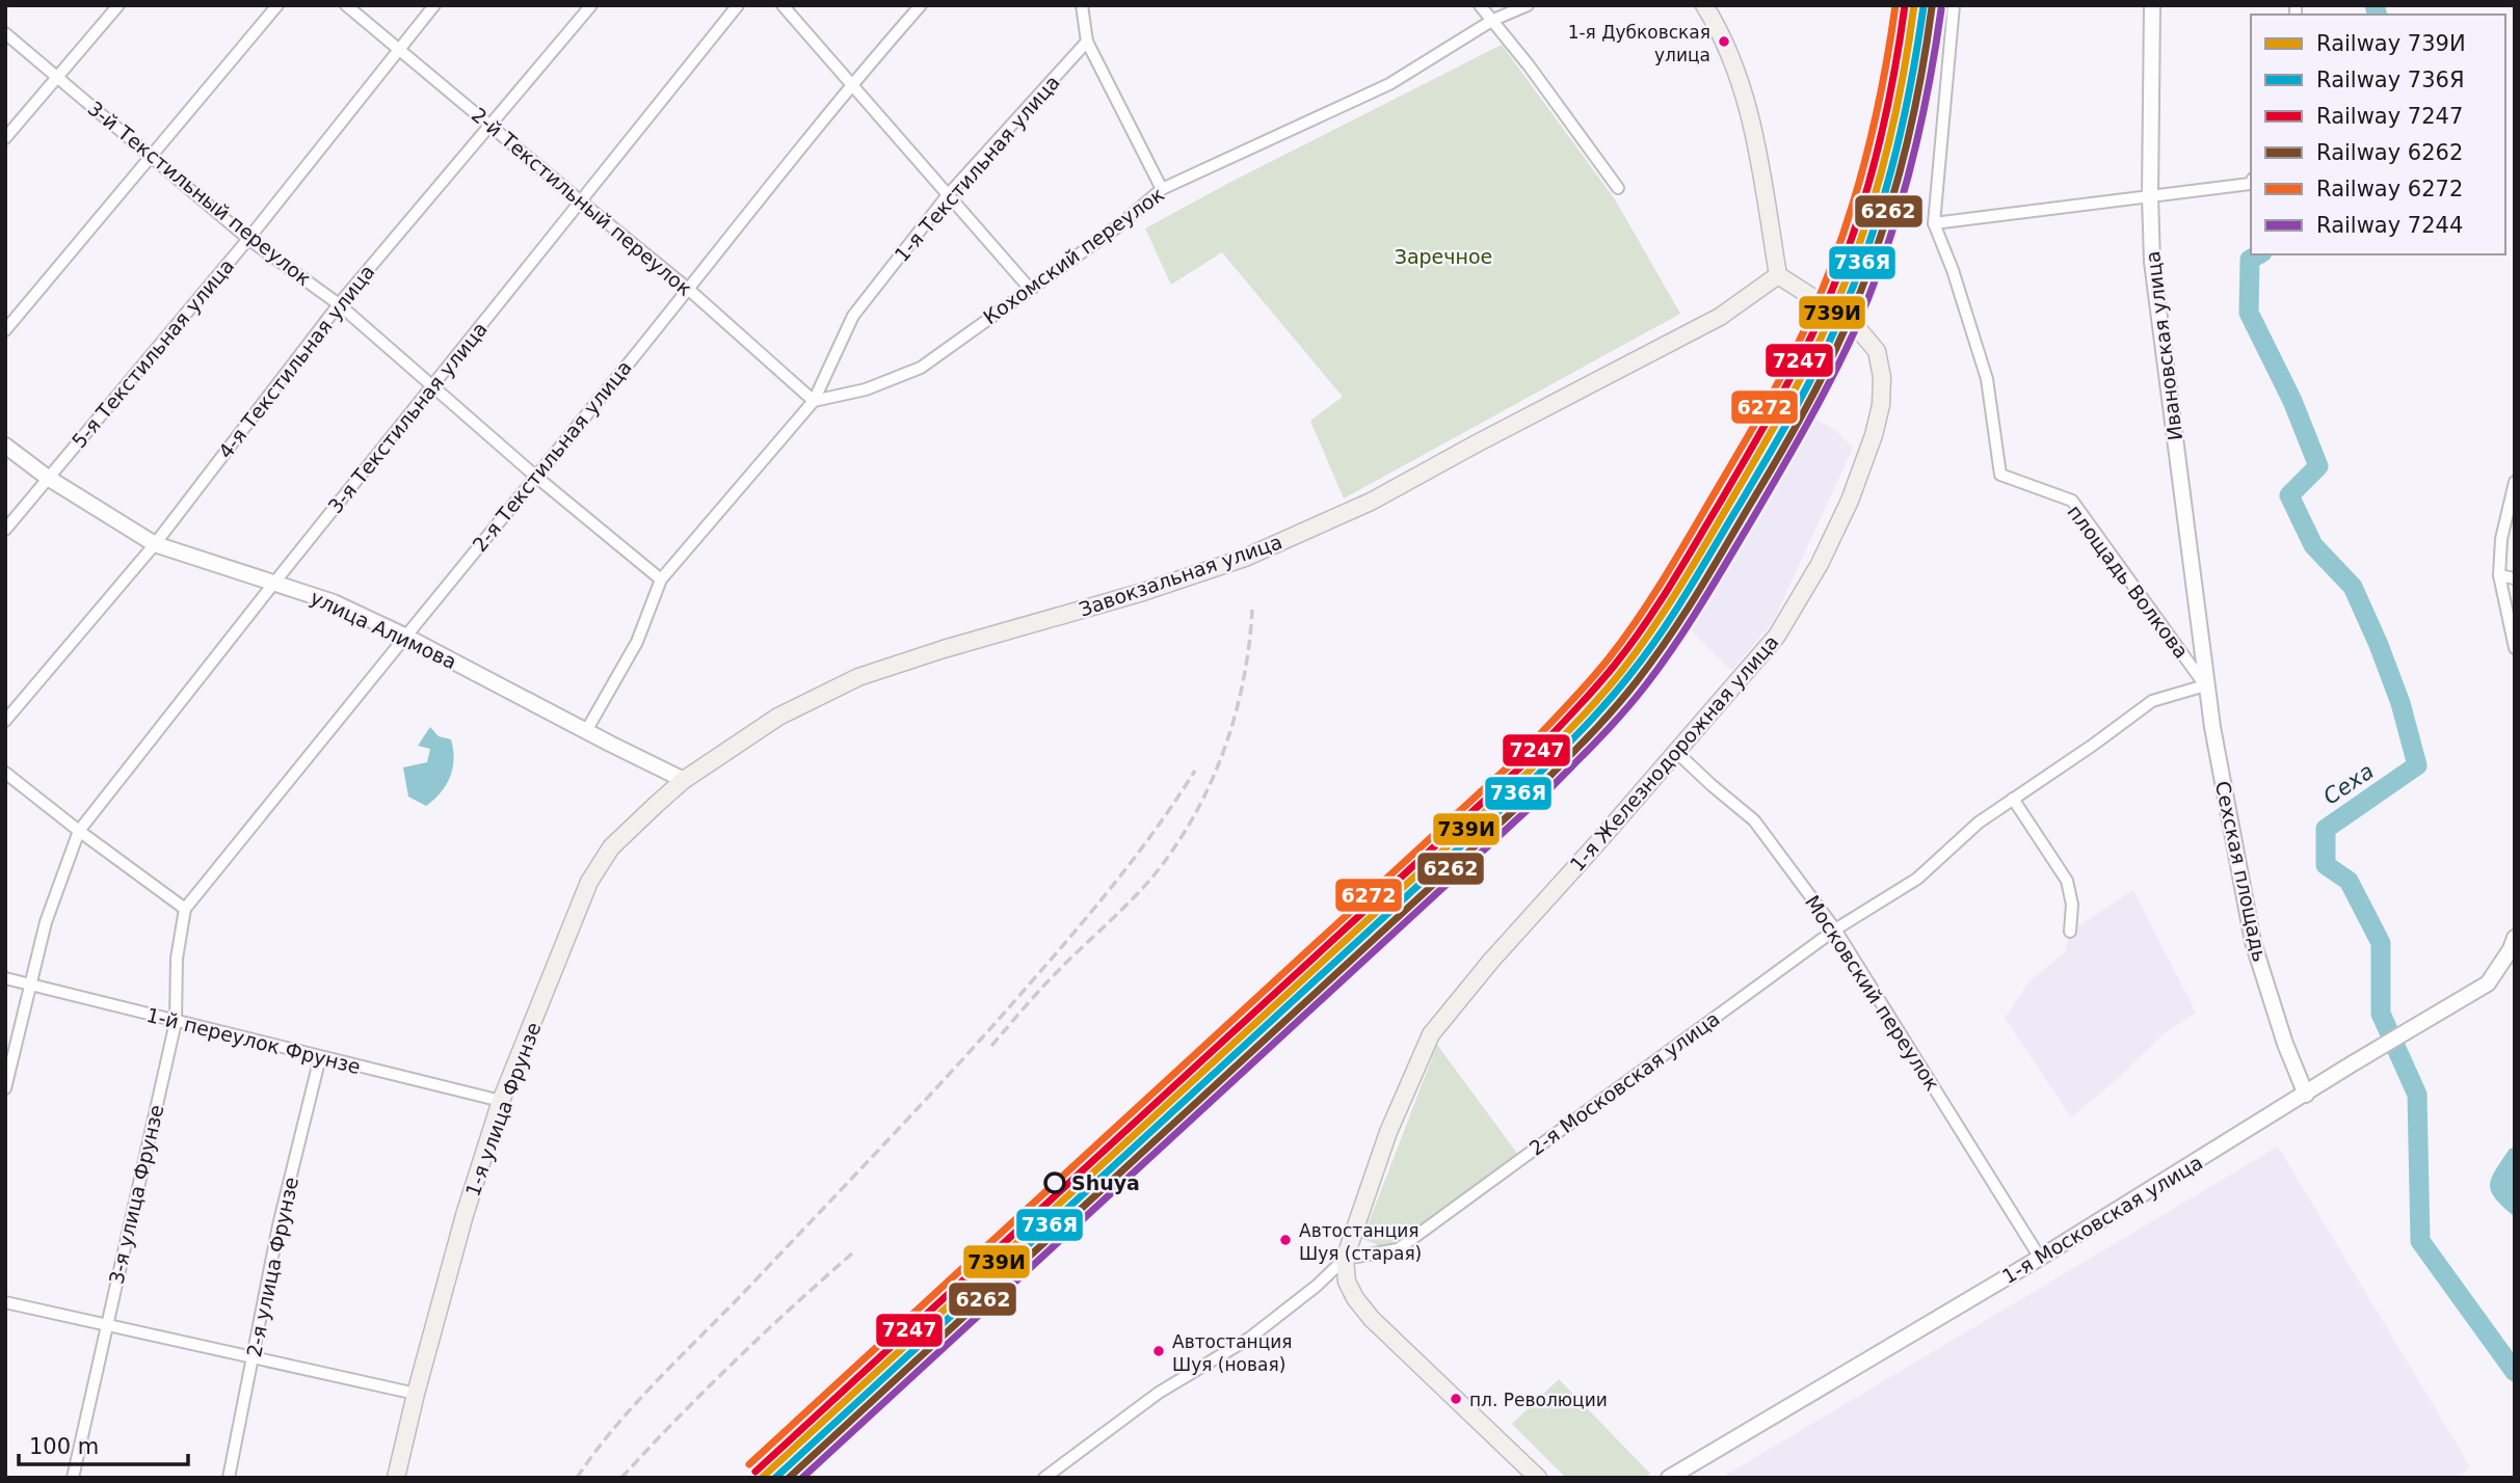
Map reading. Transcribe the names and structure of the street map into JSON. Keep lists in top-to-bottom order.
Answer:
{
  "streets": {
    "main road": ["Завокзальная улица", "1-я Железнодорожная улица", "1-я улица Фрунзе"],
    "street": [
      "1-я Текстильная улица",
      "3-й Текстильный переулок",
      "2-й Текстильный переулок",
      "Кохомский переулок",
      "Ивановская улица",
      "5-я Текстильная улица",
      "4-я Текстильная улица",
      "3-я Текстильная улица",
      "2-я Текстильная улица",
      "площадь Волкова",
      "улица Алимова",
      "Сехская площадь",
      "Московский переулок",
      "1-й переулок Фрунзе",
      "2-я Московская улица",
      "3-я улица Фрунзе",
      "1-я Московская улица",
      "2-я улица Фрунзе"
    ]
  },
  "crossings": [
    ["1-я Текстильная улица", "3-й Текстильный переулок"],
    ["1-я Текстильная улица", "2-й Текстильный переулок"],
    ["1-я Текстильная улица", "Кохомский переулок"],
    ["1-я Текстильная улица", "улица Алимова"],
    ["3-й Текстильный переулок", "5-я Текстильная улица"],
    ["3-й Текстильный переулок", "4-я Текстильная улица"],
    ["3-й Текстильный переулок", "3-я Текстильная улица"],
    ["3-й Текстильный переулок", "2-я Текстильная улица"],
    ["2-й Текстильный переулок", "Кохомский переулок"],
    ["2-й Текстильный переулок", "5-я Текстильная улица"],
    ["2-й Текстильный переулок", "4-я Текстильная улица"],
    ["2-й Текстильный переулок", "3-я Текстильная улица"],
    ["2-й Текстильный переулок", "2-я Текстильная улица"],
    ["Ивановская улица", "площадь Волкова"],
    ["Ивановская улица", "Сехская площадь"],
    ["Ивановская улица", "2-я Московская улица"],
    ["5-я Текстильная улица", "улица Алимова"],
    ["4-я Текстильная улица", "улица Алимова"],
    ["3-я Текстильная улица", "улица Алимова"],
    ["3-я Текстильная улица", "1-й переулок Фрунзе"],
    ["2-я Текстильная улица", "улица Алимова"],
    ["2-я Текстильная улица", "3-я улица Фрунзе"],
    ["Завокзальная улица", "улица Алимова"],
    ["Завокзальная улица", "1-я Железнодорожная улица"],
    ["Завокзальная улица", "1-я улица Фрунзе"],
    ["площадь Волкова", "Сехская площадь"],
    ["площадь Волкова", "2-я Московская улица"],
    ["улица Алимова", "1-я улица Фрунзе"],
    ["1-я Железнодорожная улица", "Московский переулок"],
    ["1-я Железнодорожная улица", "2-я Московская улица"],
    ["Сехская площадь", "2-я Московская улица"],
    ["Сехская площадь", "1-я Московская улица"],
    ["Московский переулок", "2-я Московская улица"],
    ["Московский переулок", "1-я Московская улица"],
    ["1-й переулок Фрунзе", "1-я улица Фрунзе"],
    ["1-й переулок Фрунзе", "3-я улица Фрунзе"],
    ["1-й переулок Фрунзе", "2-я улица Фрунзе"]
  ],
  "water": ["Сеха"],
  "parks": ["Заречное"],
  "places": [
    "1-я Дубковская улица",
    "Shuya",
    "Автостанция Шуя (старая)",
    "Автостанция Шуя (новая)",
    "пл. Революции"
  ],
  "lines": [
    "rail line 739И",
    "rail line 7247",
    "rail line 6272",
    "rail line 736Я",
    "rail line 6262",
    "rail line 7244"
  ],
  "legend": [
    "Railway 739И",
    "Railway 736Я",
    "Railway 7247",
    "Railway 6262",
    "Railway 6272",
    "Railway 7244"
  ],
  "scale_bar": "100 m"
}
